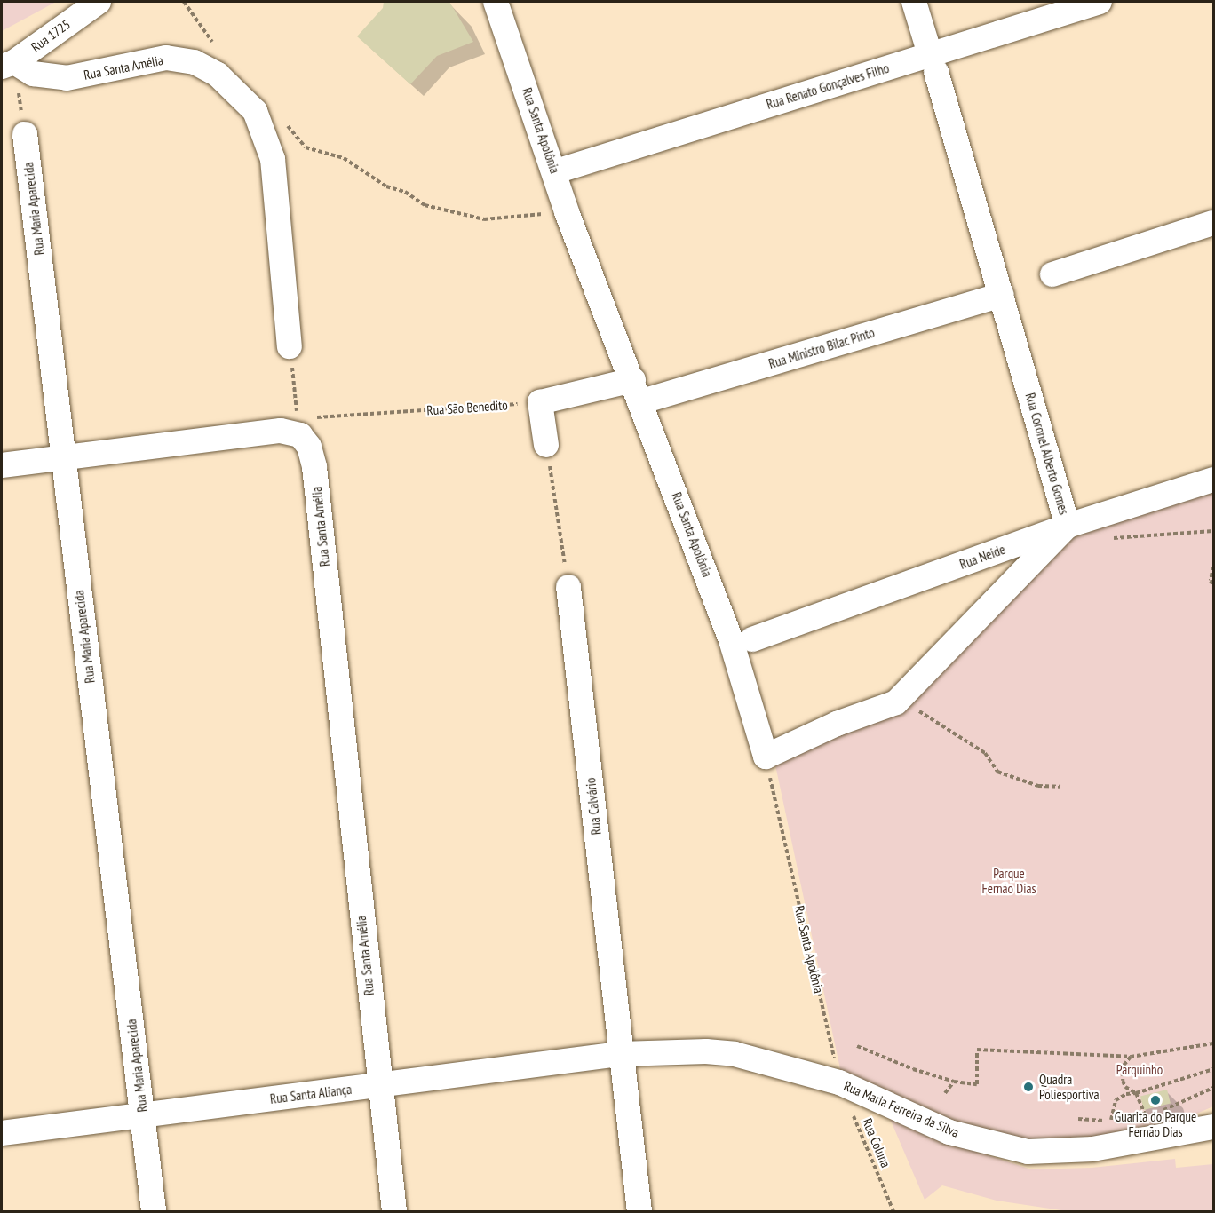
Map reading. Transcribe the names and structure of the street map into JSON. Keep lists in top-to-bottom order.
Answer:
{
  "streets": {
    "street": [
      "Rua 1725",
      "Rua Santa Amélia",
      "Rua Renato Gonçalves Filho",
      "Rua Santa Apolônia",
      "Rua Maria Aparecida",
      "Rua Ministro Bilac Pinto",
      "Rua Coronel Alberto Gomes",
      "Rua Neide",
      "Rua Calvário",
      "Rua Santa Aliança",
      "Rua Maria Ferreira da Silva"
    ],
    "path": ["Rua São Benedito", "Rua Coluna"]
  },
  "crossings": [
    ["Rua 1725", "Rua Santa Amélia"],
    ["Rua Santa Amélia", "Rua São Benedito"],
    ["Rua Santa Amélia", "Rua Santa Aliança"],
    ["Rua Renato Gonçalves Filho", "Rua Santa Apolônia"],
    ["Rua Renato Gonçalves Filho", "Rua Coronel Alberto Gomes"],
    ["Rua Santa Apolônia", "Rua Ministro Bilac Pinto"],
    ["Rua Santa Apolônia", "Rua Coronel Alberto Gomes"],
    ["Rua Santa Apolônia", "Rua Maria Ferreira da Silva"],
    ["Rua Santa Apolônia", "Rua Coluna"],
    ["Rua Maria Aparecida", "Rua Santa Aliança"],
    ["Rua Ministro Bilac Pinto", "Rua Coronel Alberto Gomes"],
    ["Rua Coronel Alberto Gomes", "Rua Neide"],
    ["Rua Calvário", "Rua Santa Aliança"],
    ["Rua Calvário", "Rua Maria Ferreira da Silva"],
    ["Rua Santa Aliança", "Rua Maria Ferreira da Silva"],
    ["Rua Maria Ferreira da Silva", "Rua Coluna"]
  ],
  "parks": ["Parque Fernão Dias", "Parquinho"],
  "places": ["Quadra Poliesportiva", "Guarita do Parque Fernão Dias"]
}
